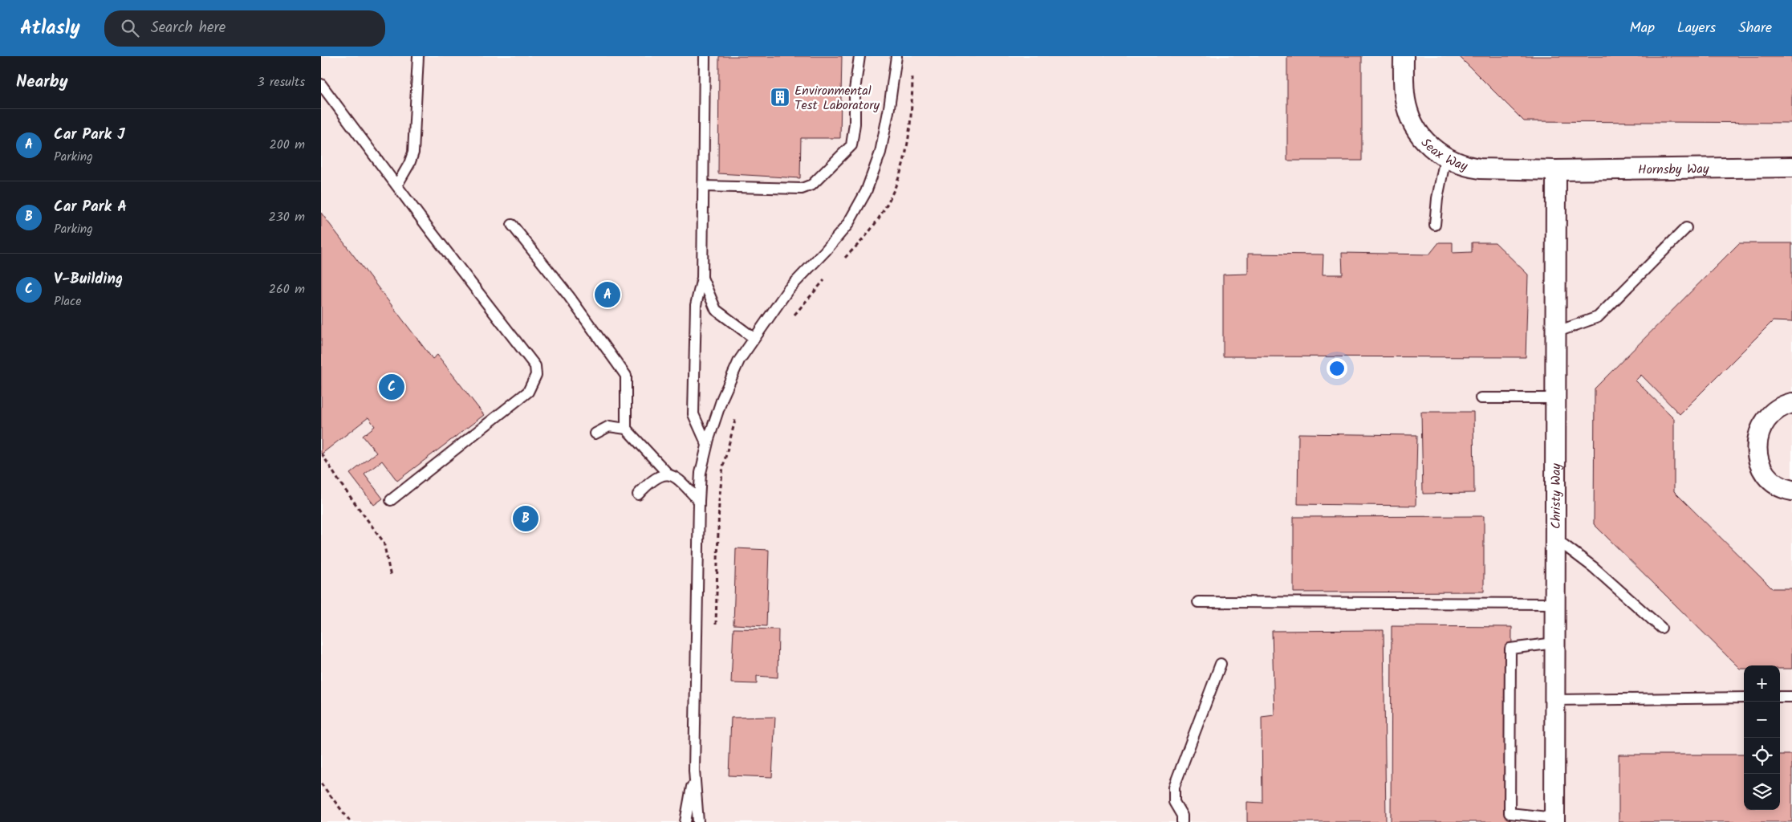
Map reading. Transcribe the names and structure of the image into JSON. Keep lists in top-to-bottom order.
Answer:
{
  "streets": {
    "street": ["Seax Way", "Hornsby Way", "Christy Way"]
  },
  "crossings": [
    ["Seax Way", "Hornsby Way"],
    ["Seax Way", "Christy Way"],
    ["Hornsby Way", "Christy Way"]
  ],
  "places": {
    "building": ["Environmental Test Laboratory"]
  },
  "page": {
    "header": "Atlasly",
    "search": "Search here",
    "nav": ["Map", "Layers", "Share"],
    "heading": ["Nearby", "3 results"],
    "list": [
      {
        "mark": "A",
        "name": "Car Park J",
        "note": "Parking",
        "value": "200 m"
      },
      {
        "mark": "B",
        "name": "Car Park A",
        "note": "Parking",
        "value": "230 m"
      },
      {
        "mark": "C",
        "name": "V-Building",
        "note": "Place",
        "value": "260 m"
      }
    ],
    "pins": ["A", "C", "B"],
    "map_buttons": ["+", "−"]
  }
}
